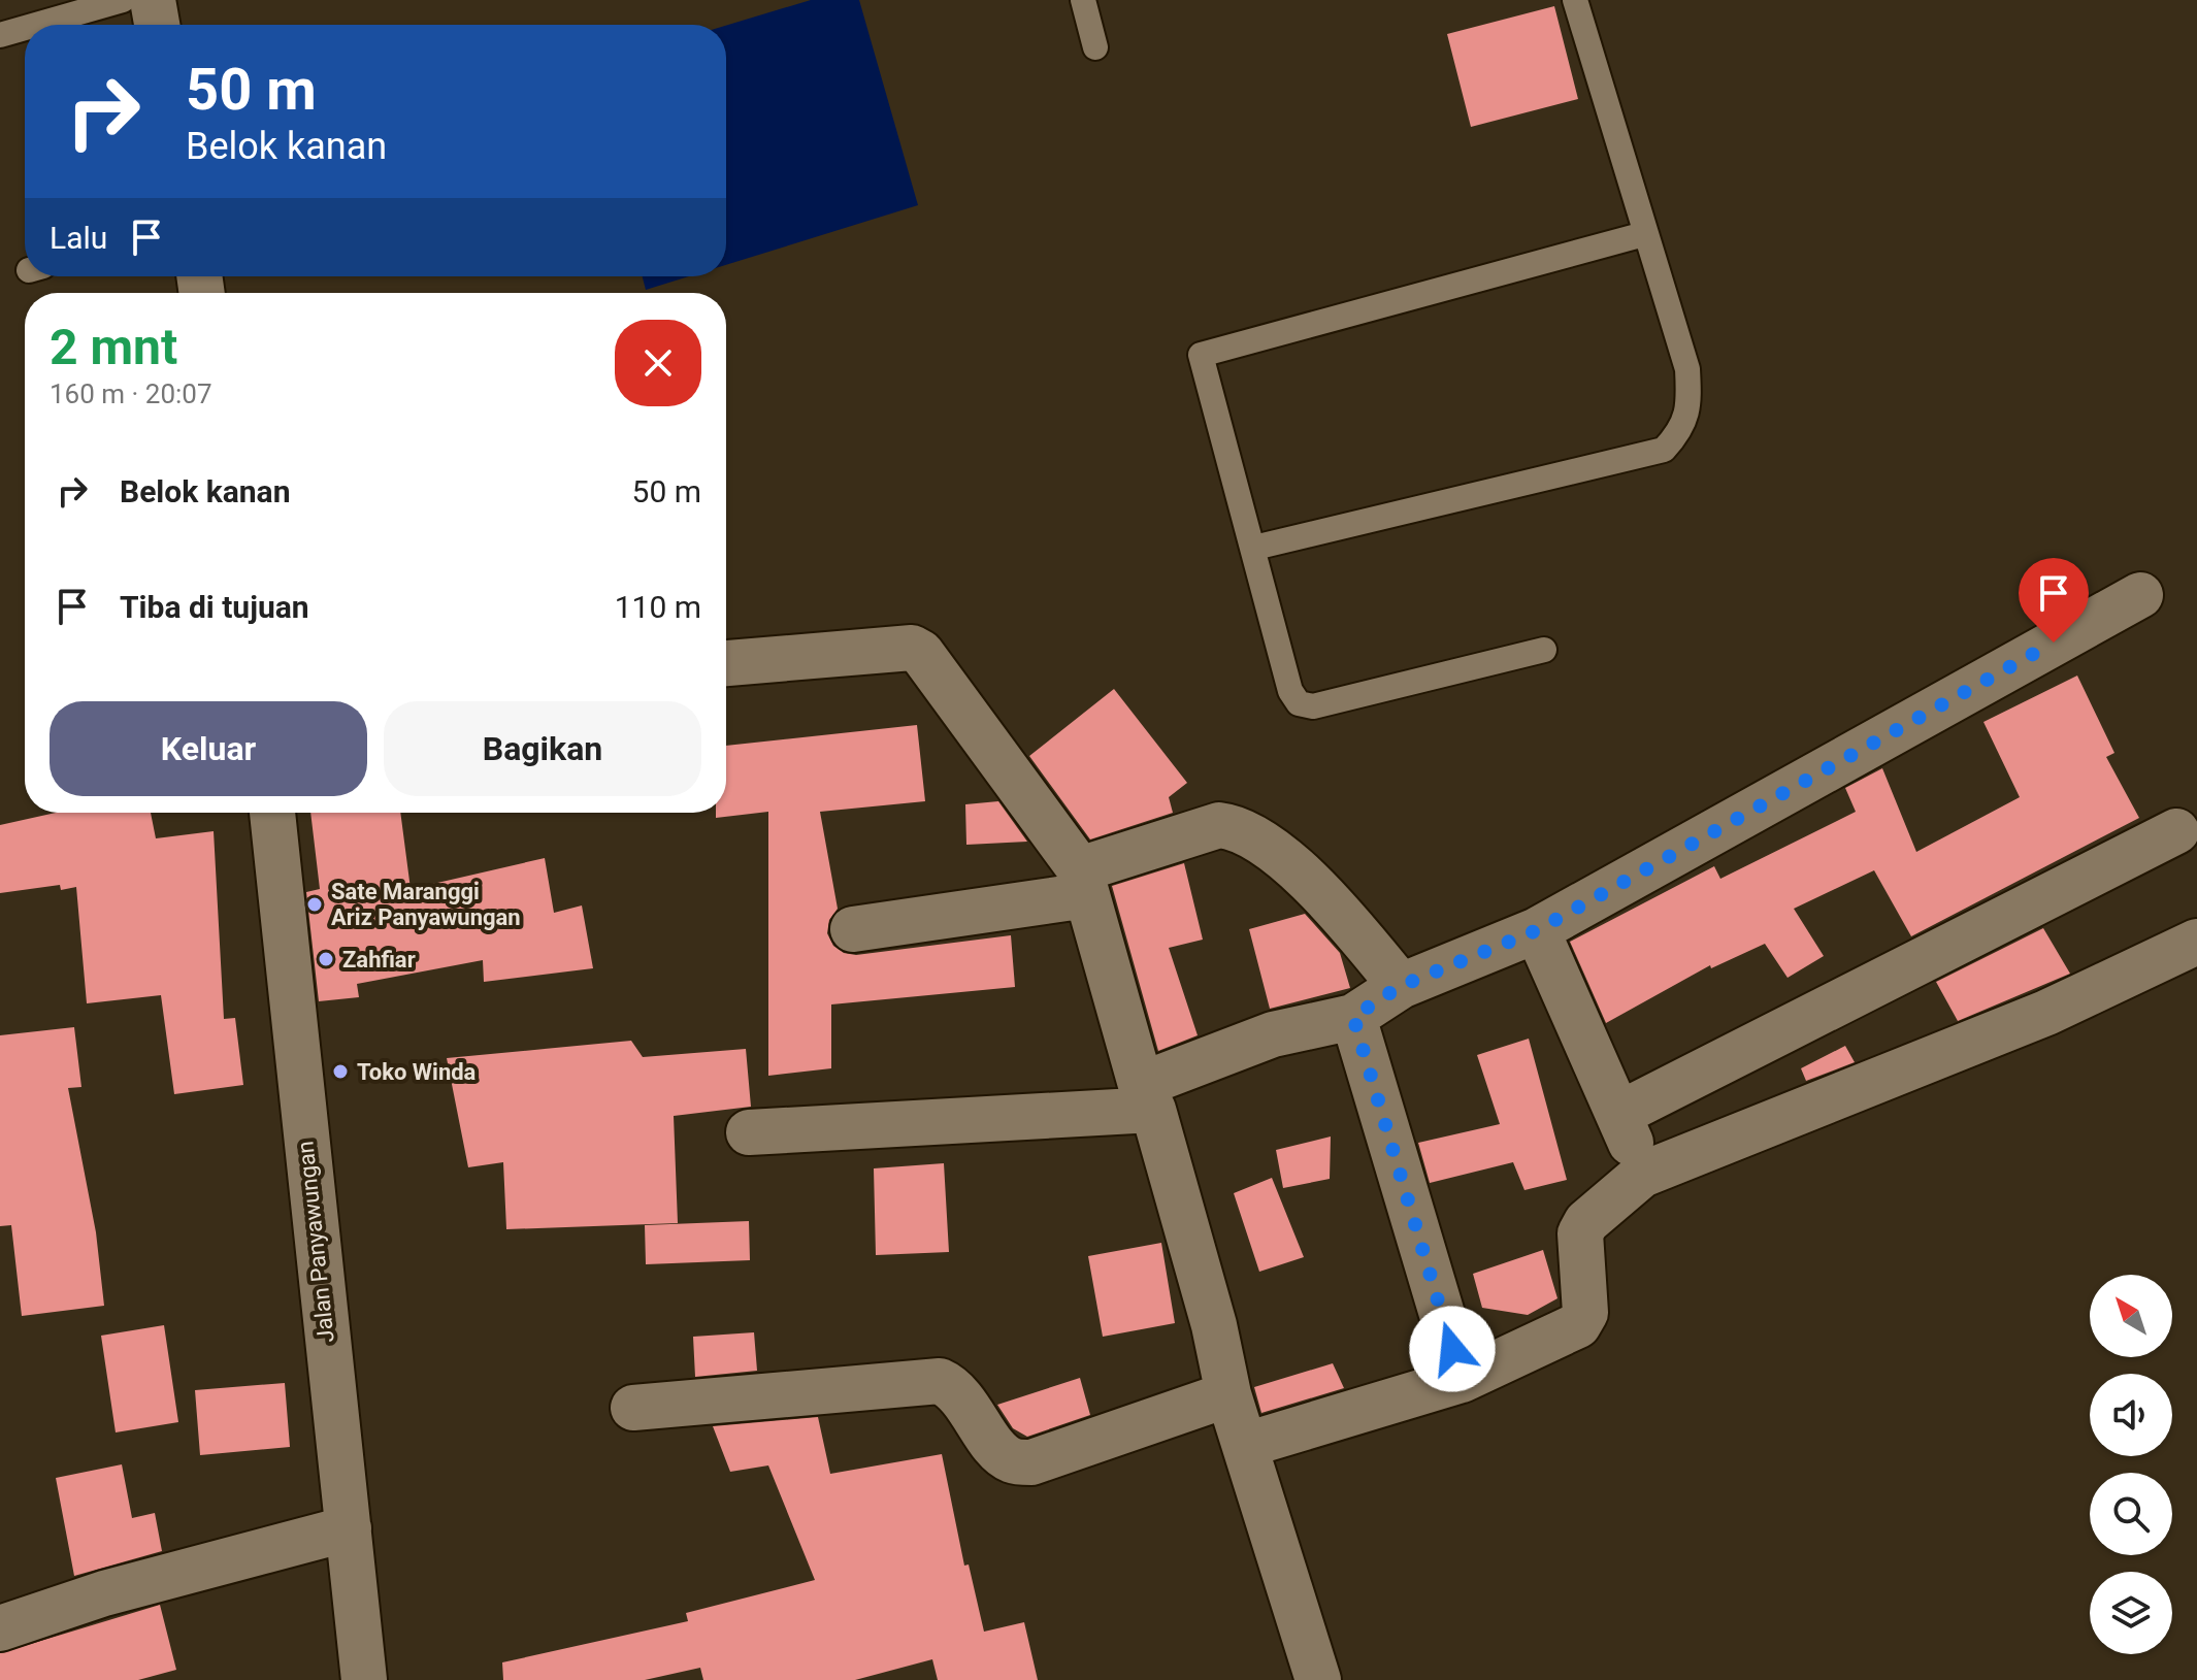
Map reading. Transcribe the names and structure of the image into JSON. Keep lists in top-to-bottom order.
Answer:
{
  "streets": {
    "street": ["Jalan Panyawungan"]
  },
  "places": ["Sate Maranggi Ariz Panyawungan", "Zahfiar", "Toko Winda"],
  "north": "top left",
  "page": {
    "turn": ["50 m", "Belok kanan"],
    "then": "Lalu",
    "heading": ["2 mnt", "160 m · 20:07"],
    "list": [
      {
        "name": "Belok kanan",
        "value": "50 m"
      },
      {
        "name": "Tiba di tujuan",
        "value": "110 m"
      }
    ],
    "buttons": ["Keluar", "Bagikan"]
  }
}
